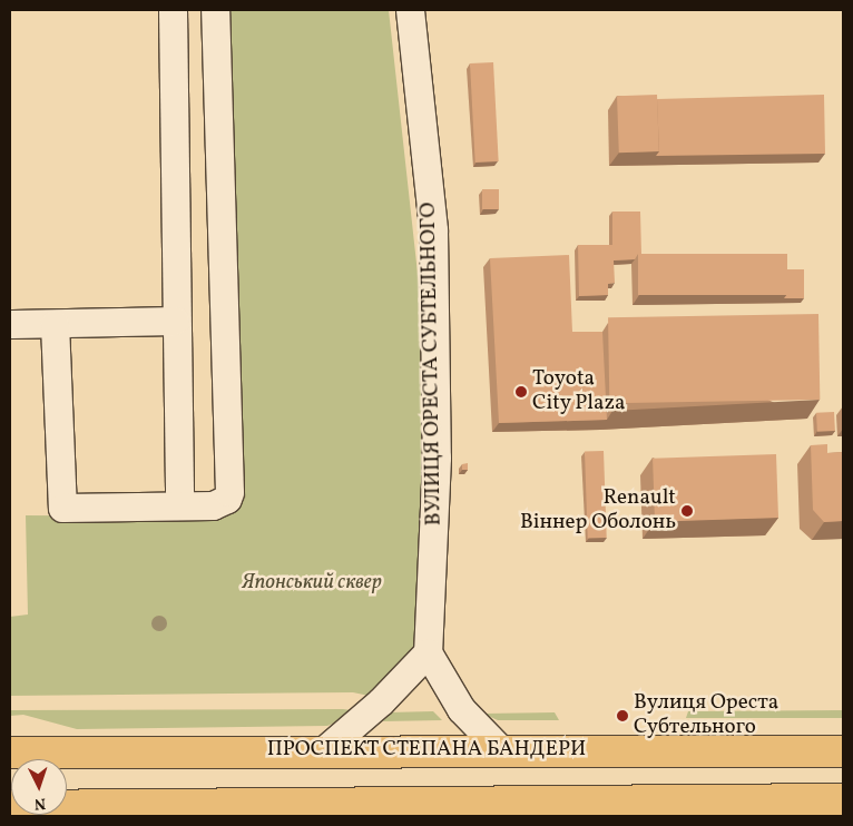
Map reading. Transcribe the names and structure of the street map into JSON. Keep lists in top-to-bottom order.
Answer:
{
  "streets": {
    "main road": ["ПРОСПЕКТ СТЕПАНА БАНДЕРИ"],
    "street": ["ВУЛИЦЯ ОРЕСТА СУБТЕЛЬНОГО"]
  },
  "parks": ["Японський сквер"],
  "places": ["Toyota City Plaza", "Renault Віннер Оболонь", "Вулиця Ореста Субтельного"],
  "north": "bottom"
}
